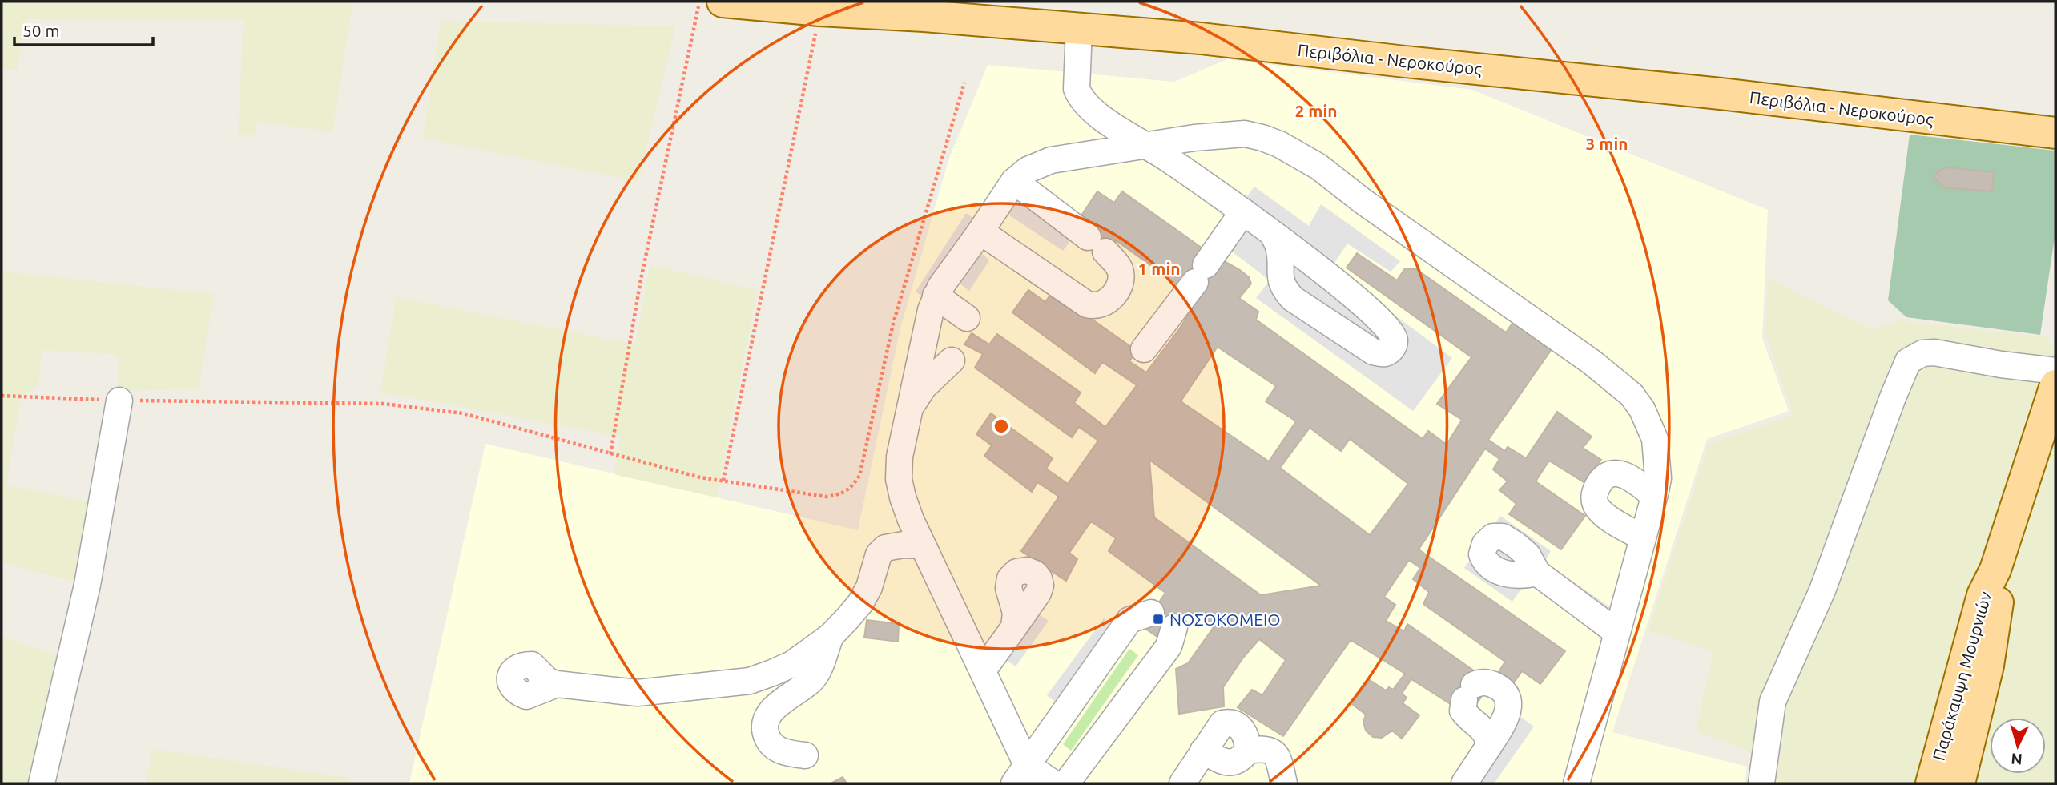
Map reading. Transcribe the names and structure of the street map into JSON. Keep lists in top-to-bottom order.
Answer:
{
  "streets": {
    "main road": ["Περιβόλια - Νεροκούρος", "Παράκαμψη Μουρνιών"]
  },
  "places": {
    "transit": ["ΝΟΣΟΚΟΜΕΙΟ"]
  },
  "scale_bar": "50 m",
  "north": "bottom",
  "rings": ["2 min", "3 min", "1 min"]
}
